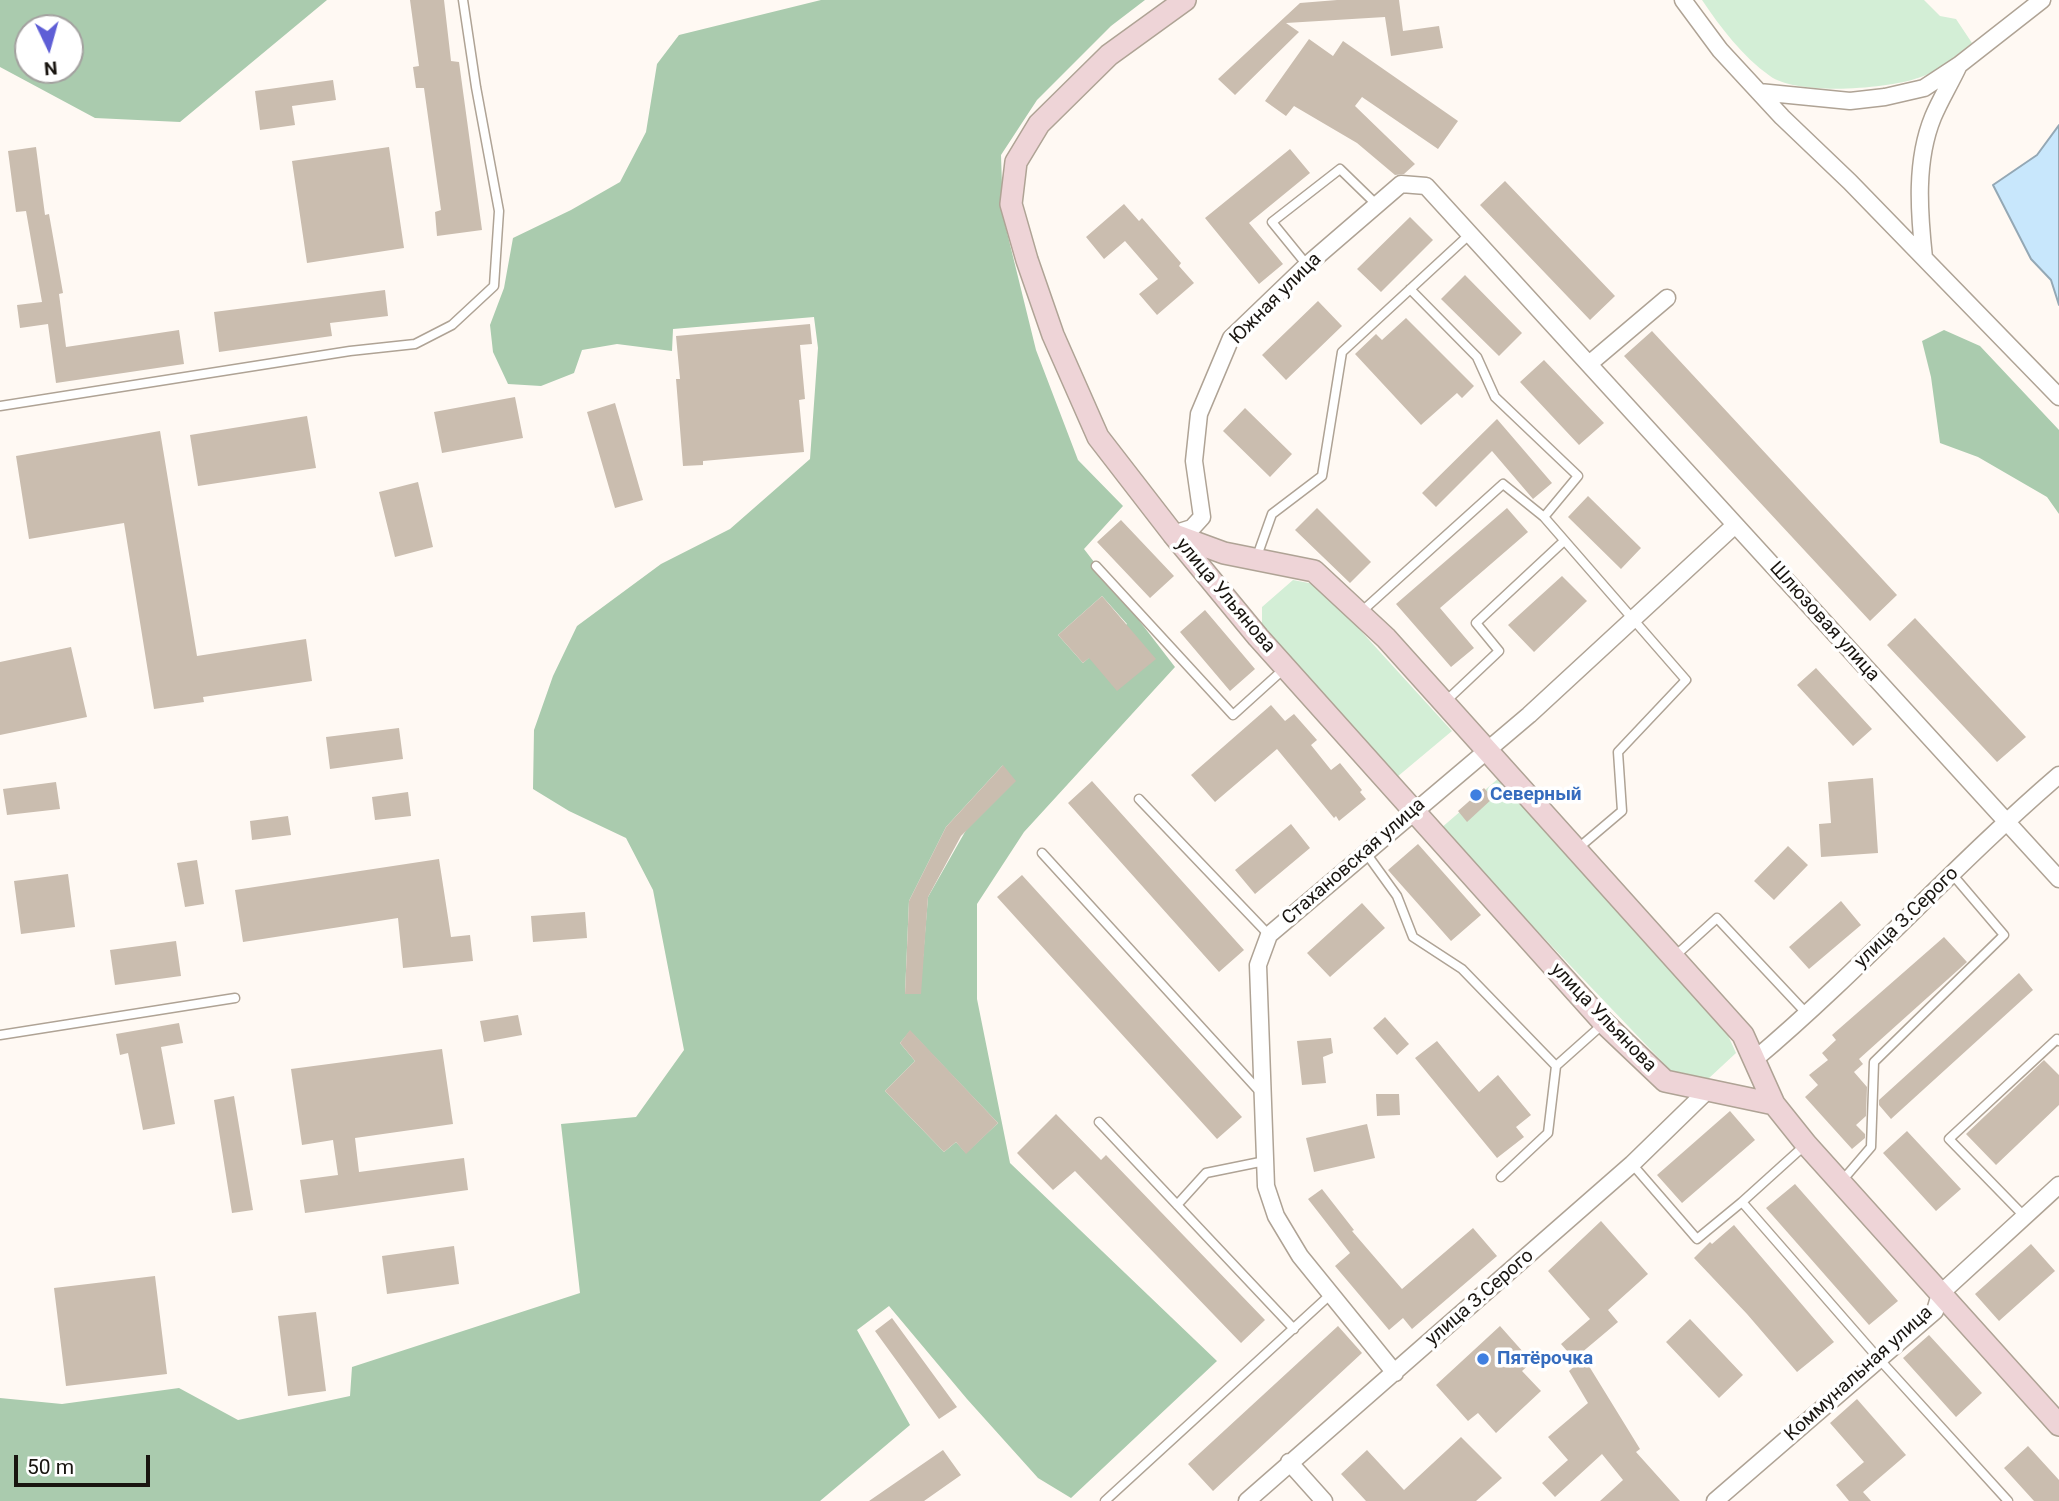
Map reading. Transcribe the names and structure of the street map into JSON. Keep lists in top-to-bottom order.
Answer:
{
  "streets": {
    "street": [
      "Южная улица",
      "улица Ульянова",
      "Шлюзовая улица",
      "Стахановская улица",
      "улица З.Серого",
      "Коммунальная улица"
    ]
  },
  "crossings": [
    ["Южная улица", "улица Ульянова"],
    ["Южная улица", "Шлюзовая улица"],
    ["улица Ульянова", "Стахановская улица"],
    ["улица Ульянова", "улица З.Серого"],
    ["улица Ульянова", "Коммунальная улица"],
    ["Шлюзовая улица", "Стахановская улица"],
    ["Шлюзовая улица", "улица З.Серого"],
    ["Стахановская улица", "улица З.Серого"]
  ],
  "places": ["Северный", "Пятёрочка"],
  "scale_bar": "50 m",
  "north": "bottom"
}
